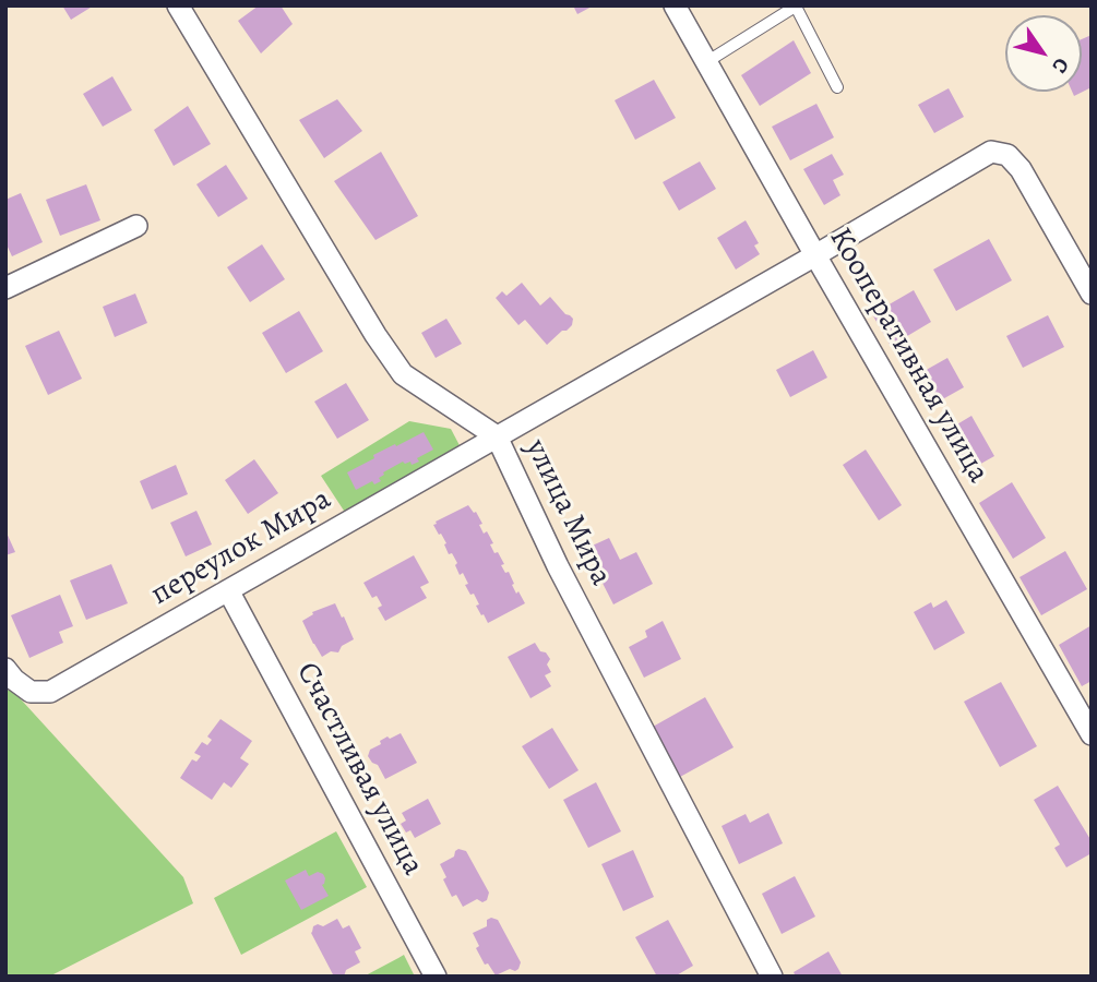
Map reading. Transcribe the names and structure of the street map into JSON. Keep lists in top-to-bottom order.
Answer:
{
  "streets": {
    "street": [
      "Кооперативная улица",
      "улица Мира",
      "переулок Мира",
      "Счастливая улица"
    ]
  },
  "crossings": [
    ["Кооперативная улица", "переулок Мира"],
    ["улица Мира", "переулок Мира"],
    ["переулок Мира", "Счастливая улица"]
  ],
  "north": "bottom right"
}
